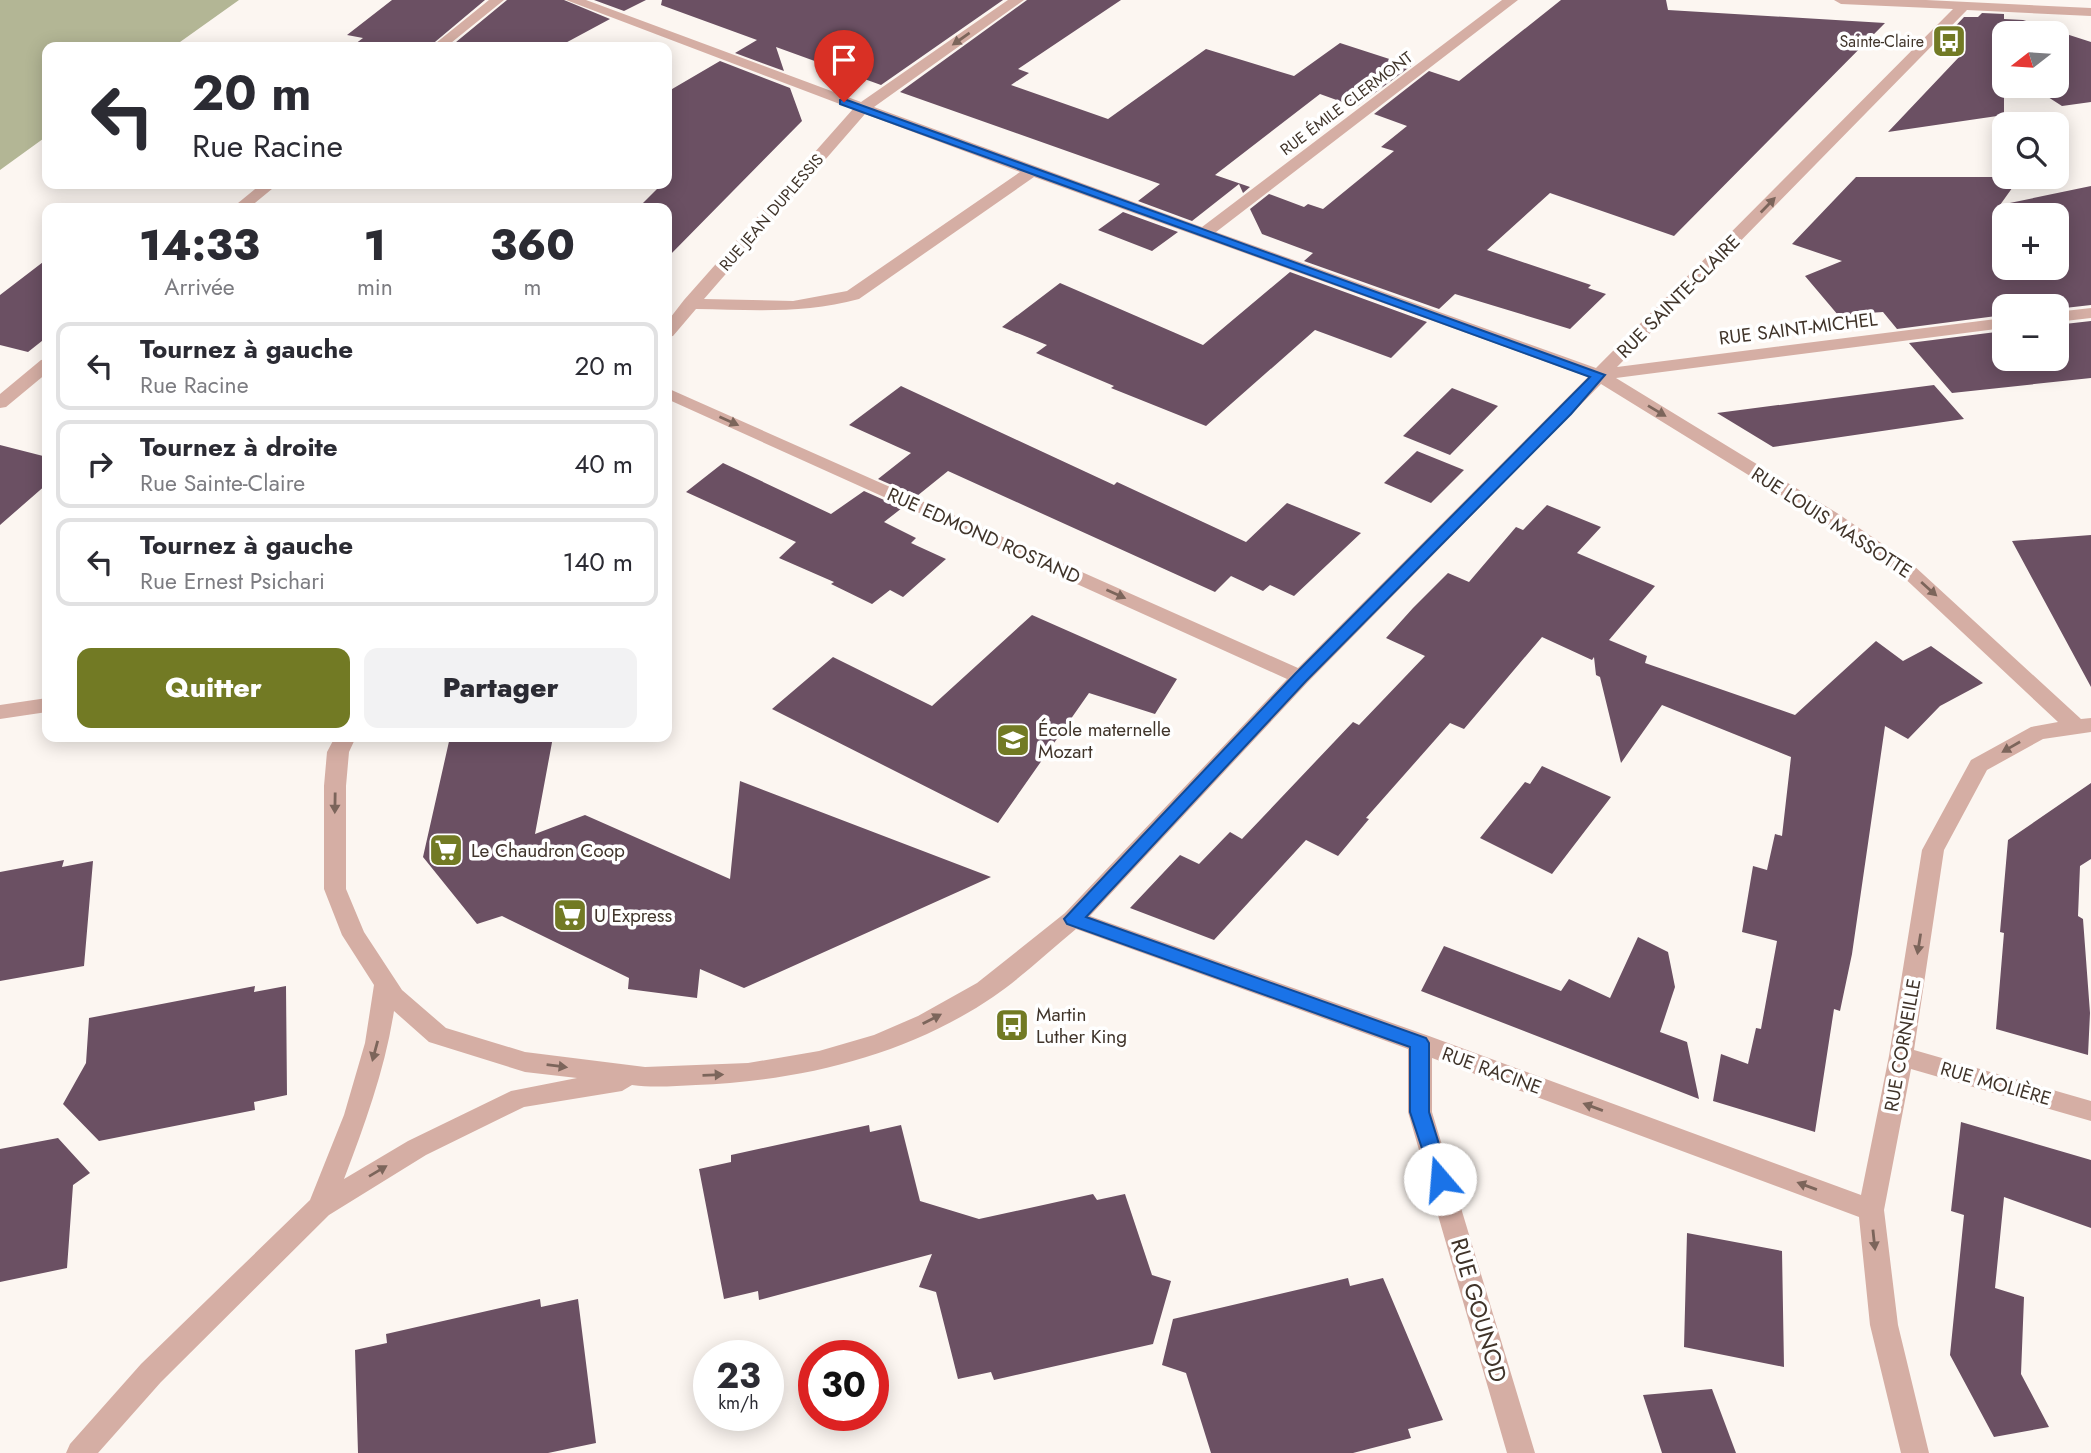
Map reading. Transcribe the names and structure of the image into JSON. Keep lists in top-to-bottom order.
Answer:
{
  "streets": {
    "street": [
      "RUE ÉMILE CLERMONT",
      "RUE JEAN DUPLESSIS",
      "RUE SAINTE-CLAIRE",
      "RUE SAINT-MICHEL",
      "RUE LOUIS MASSOTTE",
      "RUE EDMOND ROSTAND",
      "RUE CORNEILLE",
      "RUE RACINE",
      "RUE MOLIÈRE",
      "RUE GOUNOD"
    ]
  },
  "crossings": [
    ["RUE ÉMILE CLERMONT", "RUE LOUIS MASSOTTE"],
    ["RUE JEAN DUPLESSIS", "RUE LOUIS MASSOTTE"],
    ["RUE SAINTE-CLAIRE", "RUE SAINT-MICHEL"],
    ["RUE SAINTE-CLAIRE", "RUE LOUIS MASSOTTE"],
    ["RUE SAINTE-CLAIRE", "RUE EDMOND ROSTAND"],
    ["RUE SAINTE-CLAIRE", "RUE RACINE"],
    ["RUE SAINT-MICHEL", "RUE LOUIS MASSOTTE"],
    ["RUE LOUIS MASSOTTE", "RUE CORNEILLE"],
    ["RUE CORNEILLE", "RUE RACINE"],
    ["RUE CORNEILLE", "RUE MOLIÈRE"],
    ["RUE RACINE", "RUE GOUNOD"]
  ],
  "one_way": [
    "RUE SAINTE-CLAIRE",
    "RUE LOUIS MASSOTTE",
    "RUE EDMOND ROSTAND",
    "RUE CORNEILLE",
    "RUE RACINE"
  ],
  "places": {
    "bus stop": ["Sainte-Claire", "Martin Luther King"],
    "school or university": ["École maternelle Mozart"],
    "supermarket": ["Le Chaudron Coop", "U Express"]
  },
  "north": "left",
  "page": {
    "map_buttons": ["+", "−"],
    "turn": ["20 m", "Rue Racine"],
    "eta": [
      "14:33",
      "Arrivée",
      "1",
      "min",
      "360",
      "m"
    ],
    "list": [
      {
        "name": "Tournez à gauche",
        "note": "Rue Racine",
        "value": "20 m"
      },
      {
        "name": "Tournez à droite",
        "note": "Rue Sainte-Claire",
        "value": "40 m"
      },
      {
        "name": "Tournez à gauche",
        "note": "Rue Ernest Psichari",
        "value": "140 m"
      }
    ],
    "buttons": ["Quitter", "Partager"],
    "speed": "23 km/h",
    "limit": "30"
  }
}
